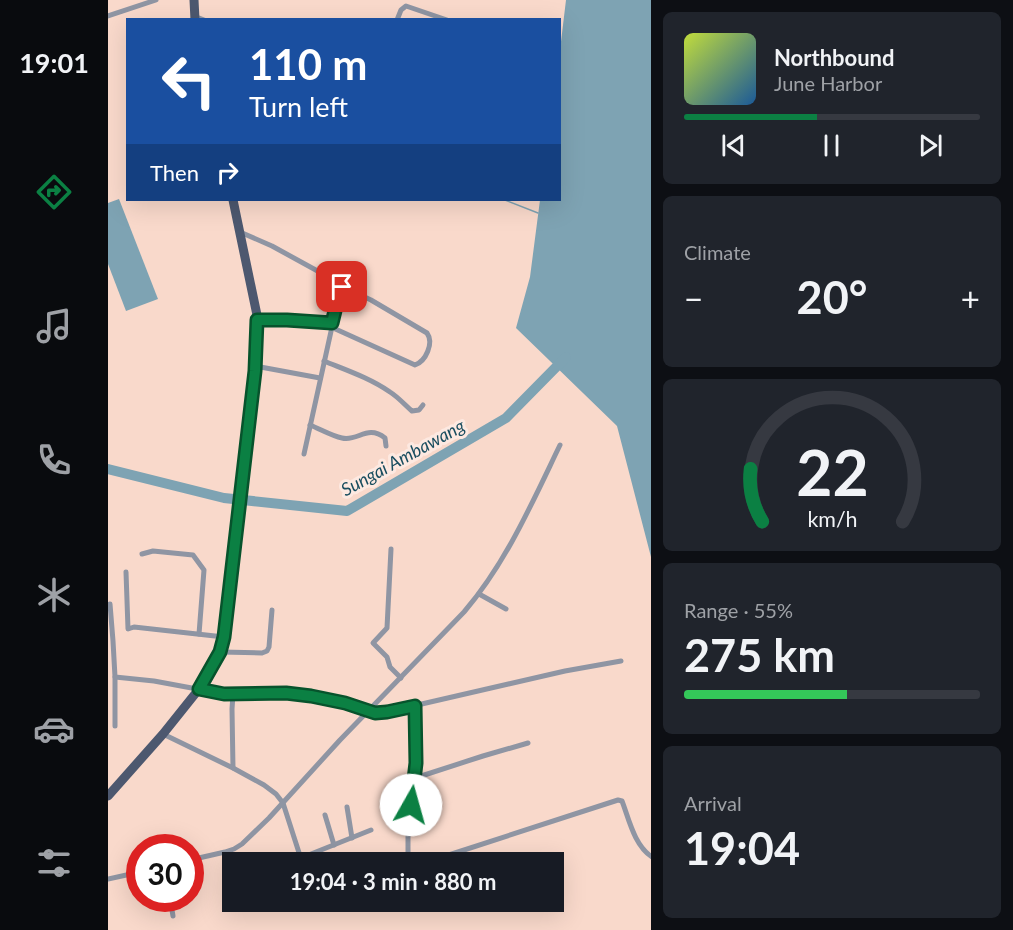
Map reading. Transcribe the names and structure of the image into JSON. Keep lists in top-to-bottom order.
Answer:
{
  "water": ["Sungai Ambawang"],
  "page": {
    "tabs": "19:01",
    "turn": ["110 m", "Turn left"],
    "song": ["Northbound", "June Harbor"],
    "then": "Then",
    "tile": [
      "Climate",
      ["Range · 55%", "275 km"],
      ["Arrival", "19:04"]
    ],
    "heat": ["−", "20°", "+"],
    "limit": "30",
    "trip": "19:04 · 3 min · 880 m",
    "gauge": ["22", "km/h"]
  }
}
